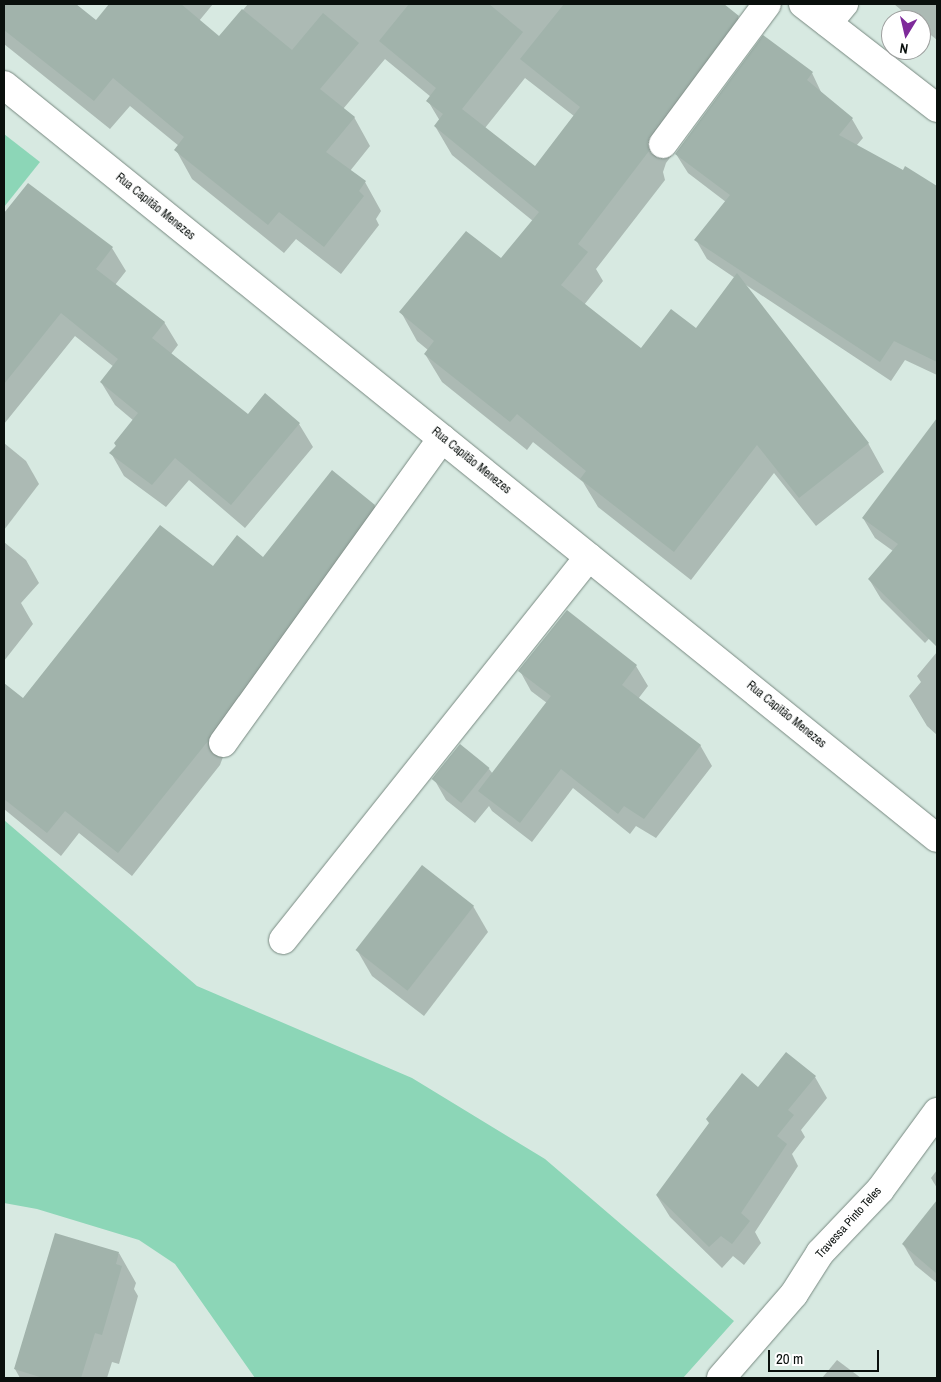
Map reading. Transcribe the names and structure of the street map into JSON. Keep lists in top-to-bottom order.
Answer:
{
  "streets": {
    "street": ["Rua Capitão Menezes", "Travessa Pinto Teles"]
  },
  "scale_bar": "20 m",
  "north": "bottom"
}
